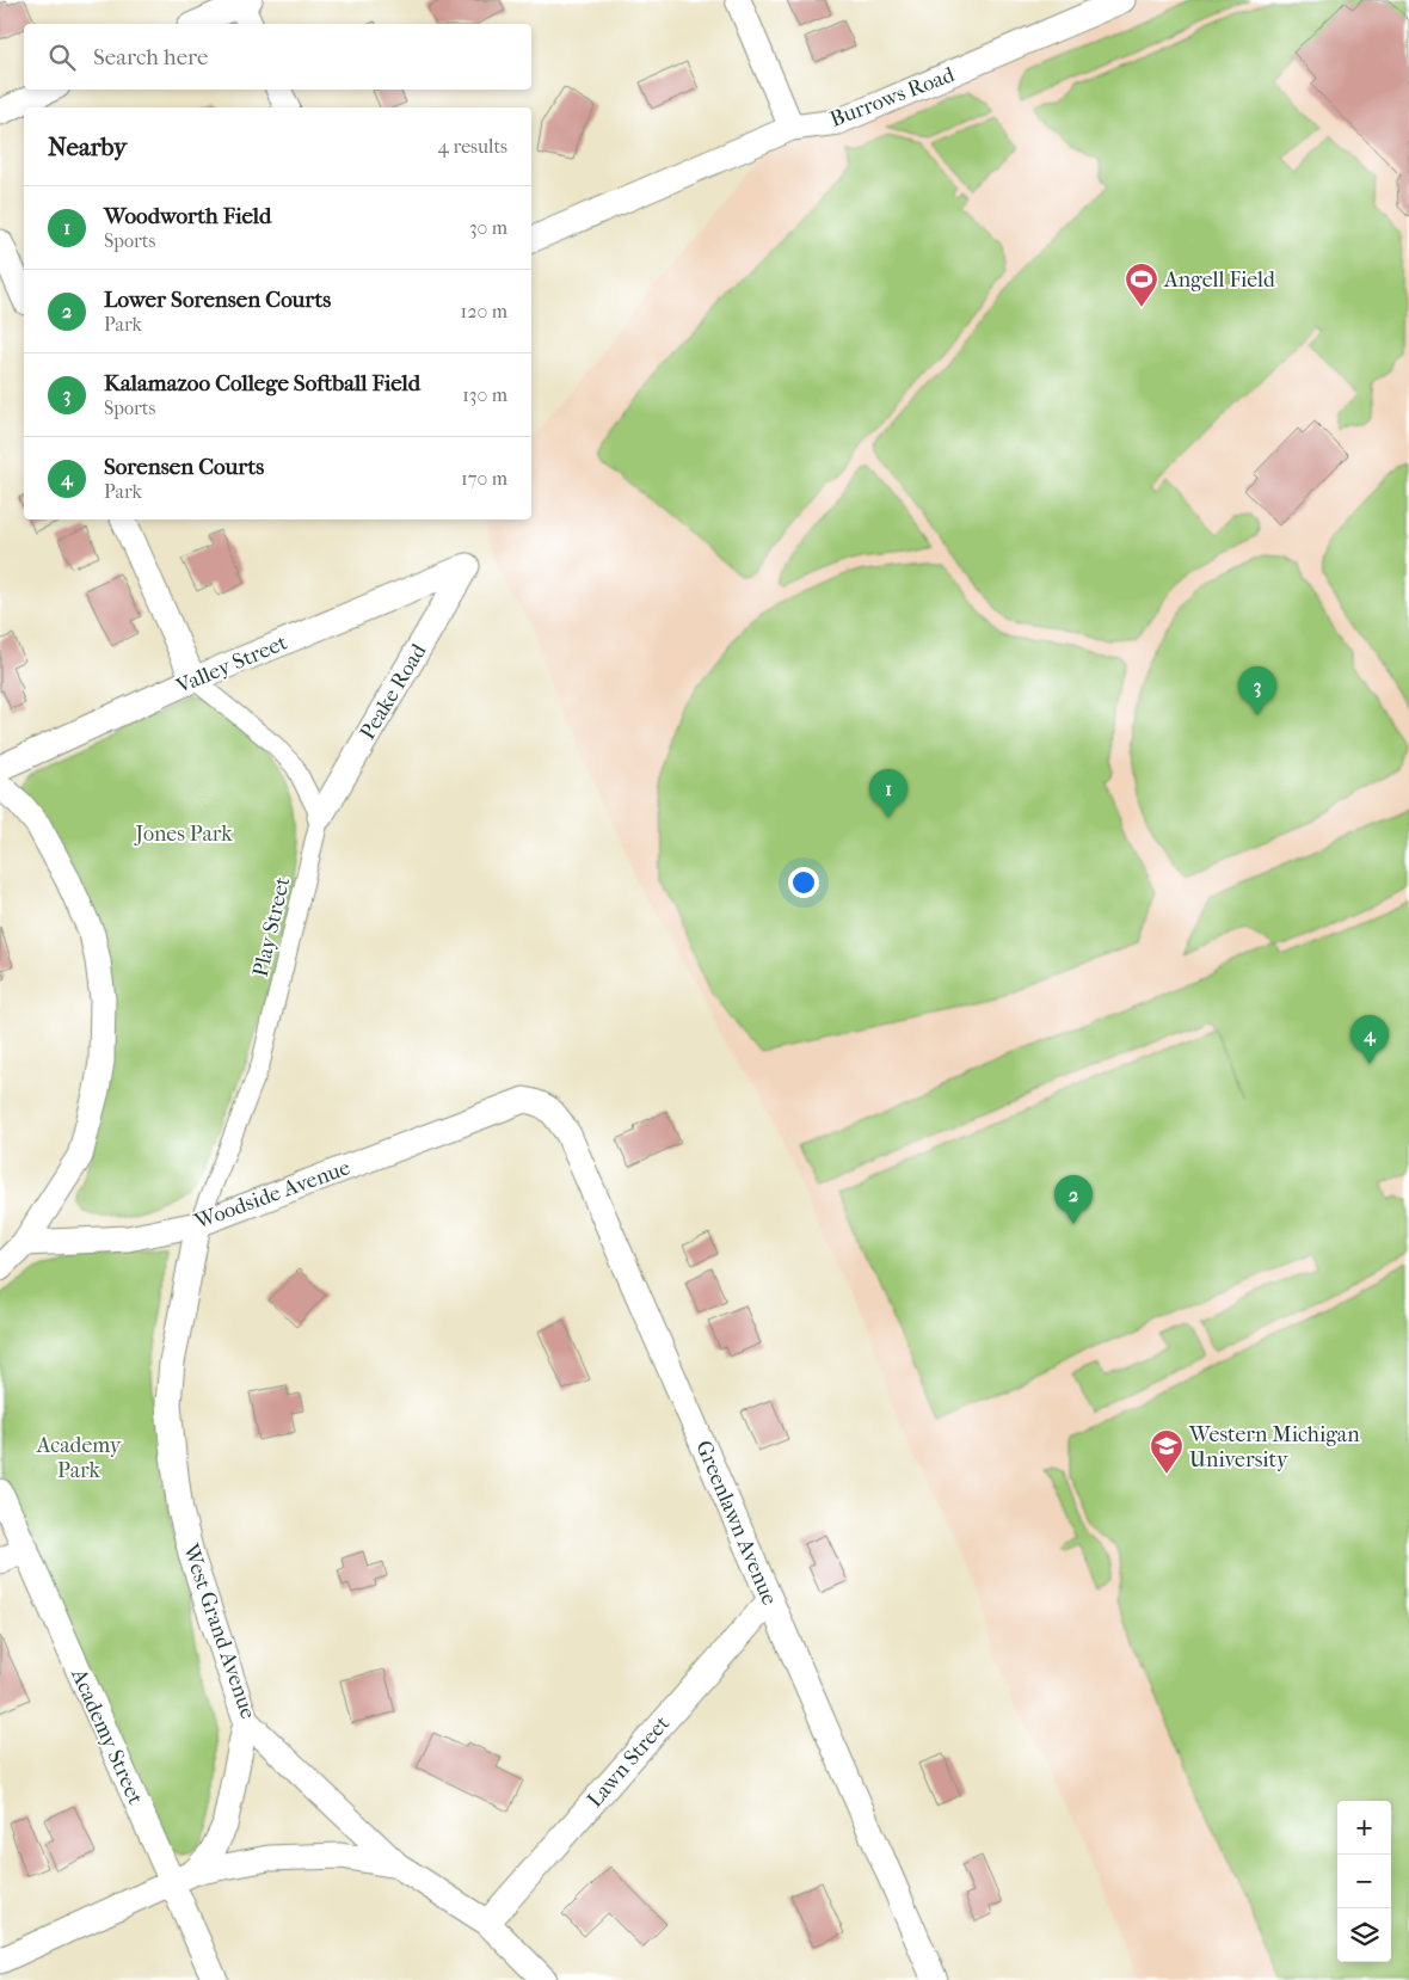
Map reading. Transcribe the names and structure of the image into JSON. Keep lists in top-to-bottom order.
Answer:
{
  "streets": {
    "street": [
      "Burrows Road",
      "Valley Street",
      "Peake Road",
      "Play Street",
      "Woodside Avenue",
      "Greenlawn Avenue",
      "West Grand Avenue",
      "Academy Street",
      "Lawn Street"
    ]
  },
  "crossings": [
    ["Valley Street", "Peake Road"],
    ["Peake Road", "Play Street"],
    ["Play Street", "Woodside Avenue"],
    ["Play Street", "West Grand Avenue"],
    ["Woodside Avenue", "Greenlawn Avenue"],
    ["Woodside Avenue", "West Grand Avenue"],
    ["Greenlawn Avenue", "Lawn Street"],
    ["West Grand Avenue", "Lawn Street"]
  ],
  "parks": ["Jones Park", "Academy Park"],
  "places": {
    "sports": ["Angell Field"],
    "school or university": ["Western Michigan University"]
  },
  "page": {
    "search": "Search here",
    "heading": ["Nearby", "4 results"],
    "list": [
      {
        "mark": "1",
        "name": "Woodworth Field",
        "note": "Sports",
        "value": "30 m"
      },
      {
        "mark": "2",
        "name": "Lower Sorensen Courts",
        "note": "Park",
        "value": "120 m"
      },
      {
        "mark": "3",
        "name": "Kalamazoo College Softball Field",
        "note": "Sports",
        "value": "130 m"
      },
      {
        "mark": "4",
        "name": "Sorensen Courts",
        "note": "Park",
        "value": "170 m"
      }
    ],
    "pins": [
      "3",
      "1",
      "4",
      "2"
    ],
    "map_buttons": ["+", "−"]
  }
}
